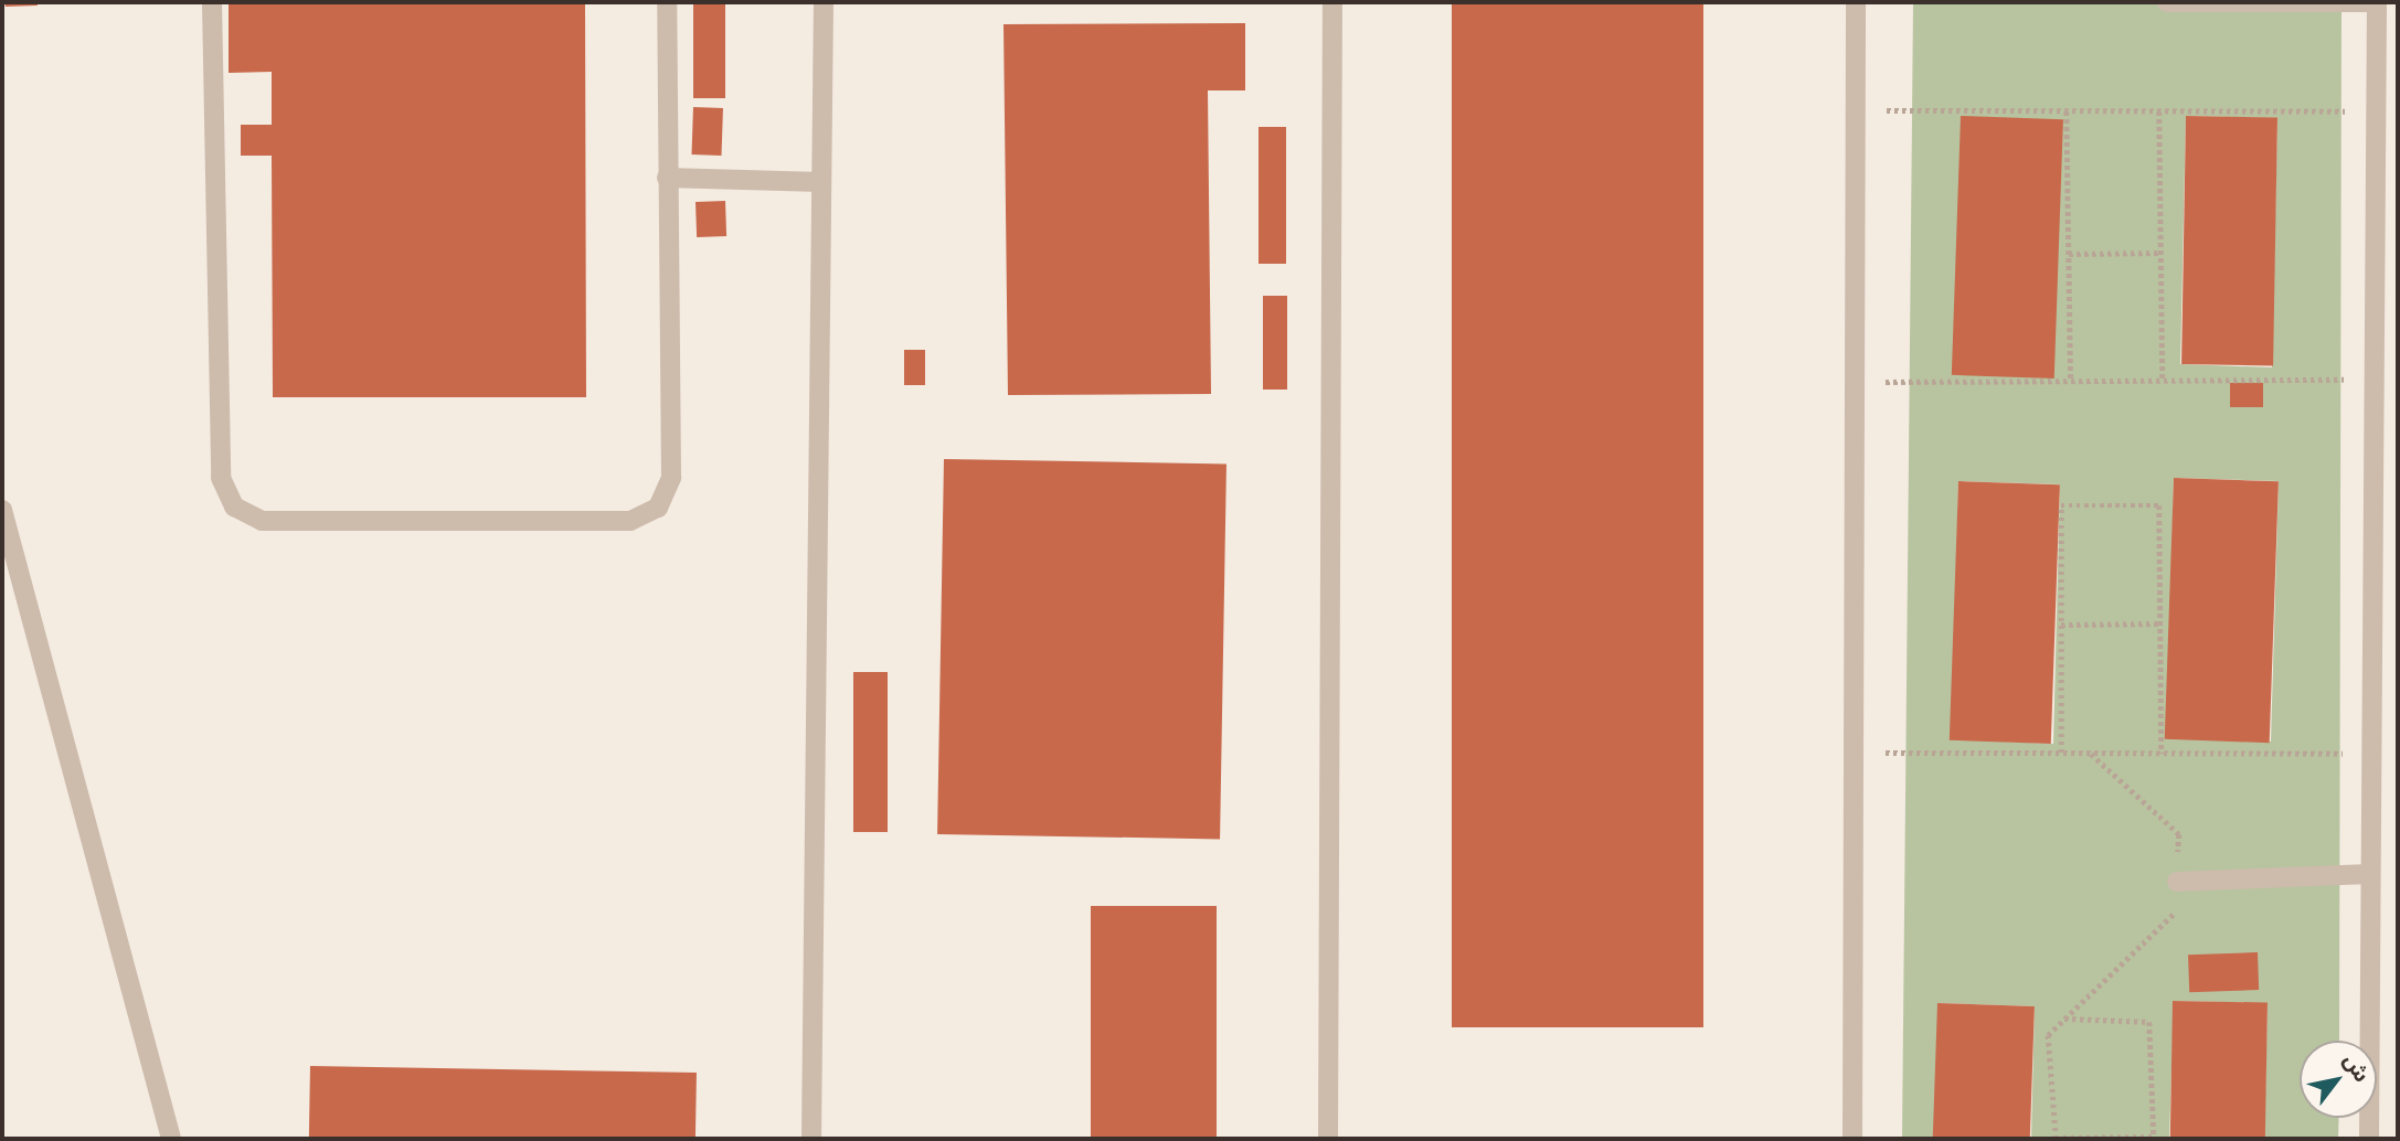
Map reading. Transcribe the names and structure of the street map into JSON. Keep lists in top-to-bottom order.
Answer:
{
  "north": "top right"
}
